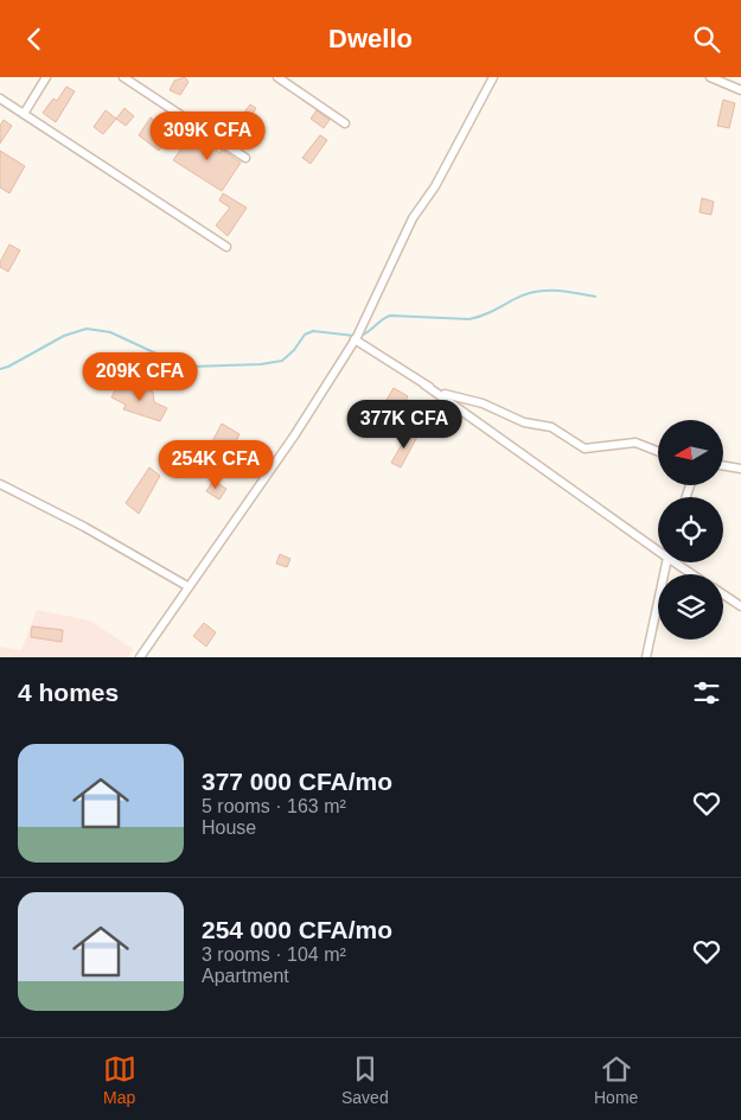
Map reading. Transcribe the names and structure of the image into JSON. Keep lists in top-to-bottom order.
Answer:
{
  "north": "left",
  "page": {
    "header": "Dwello",
    "price": [
      "309K CFA",
      "209K CFA",
      "377K CFA",
      "254K CFA"
    ],
    "heading": "4 homes",
    "list": [
      {
        "name": "377 000 CFA/mo",
        "note": "5 rooms · 163 m² · House"
      },
      {
        "name": "254 000 CFA/mo",
        "note": "3 rooms · 104 m² · Apartment"
      }
    ],
    "tabs": ["Map", "Saved", "Home"]
  }
}
